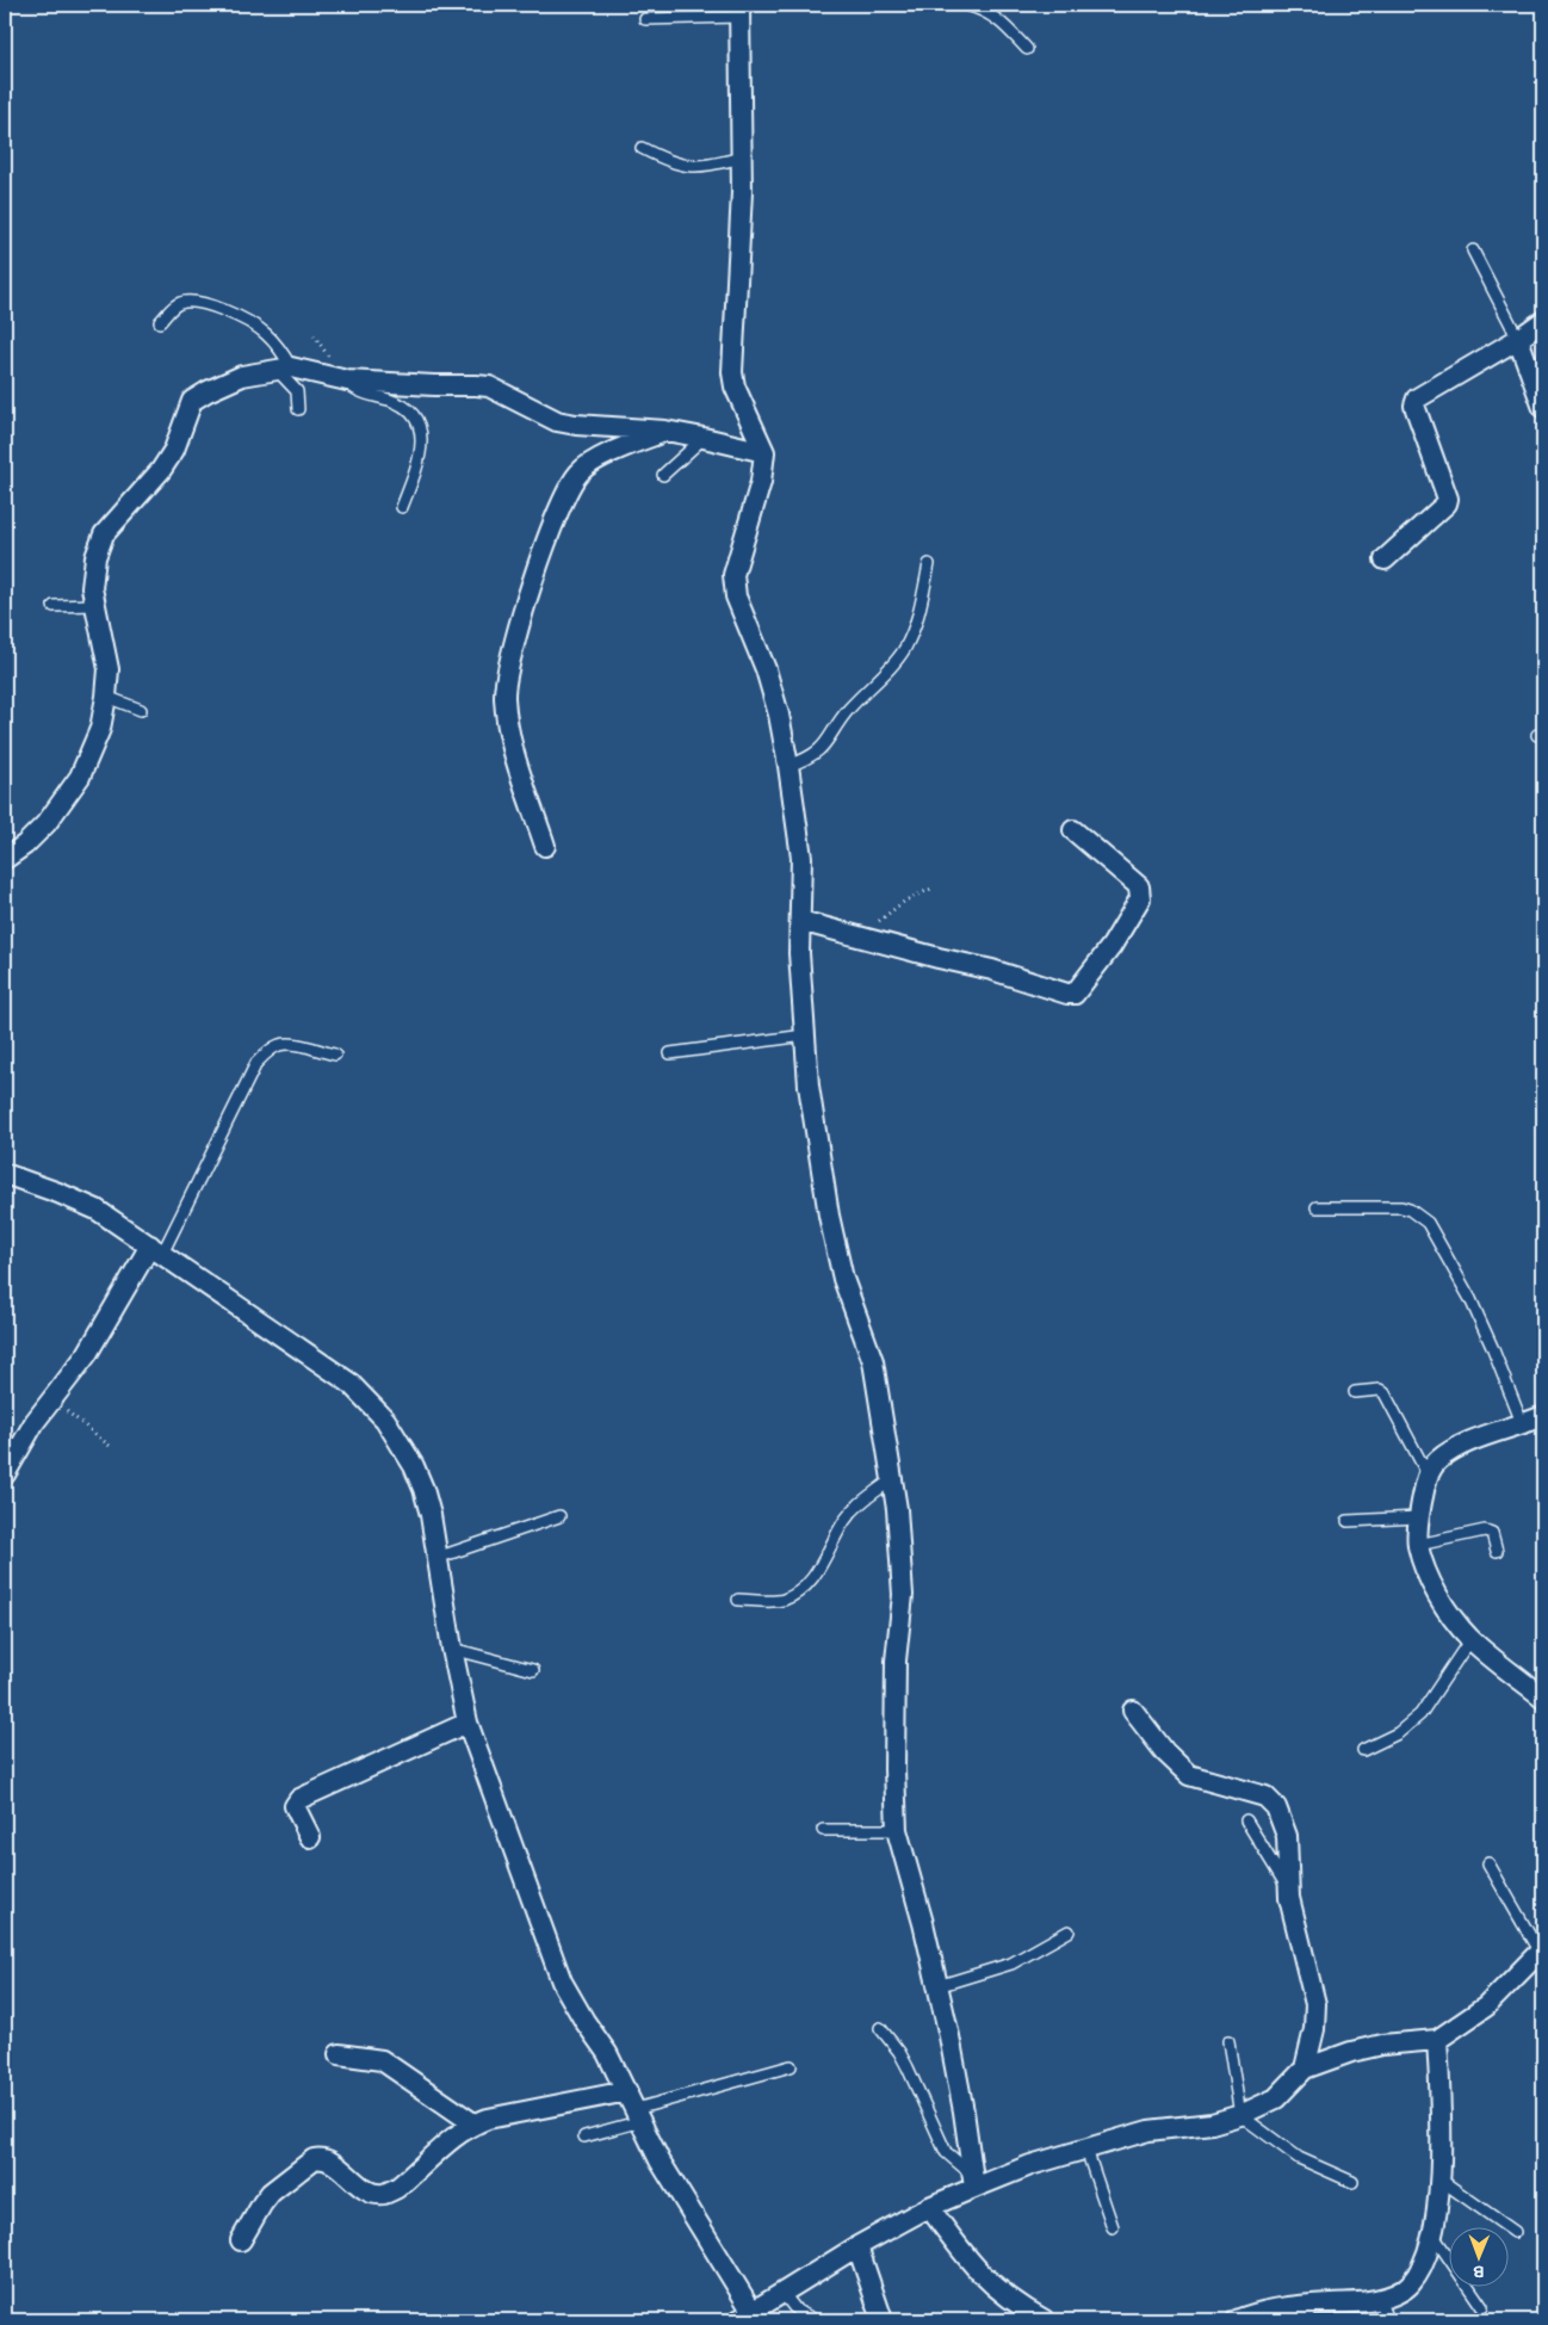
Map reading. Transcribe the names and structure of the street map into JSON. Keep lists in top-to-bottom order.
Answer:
{
  "north": "bottom"
}
